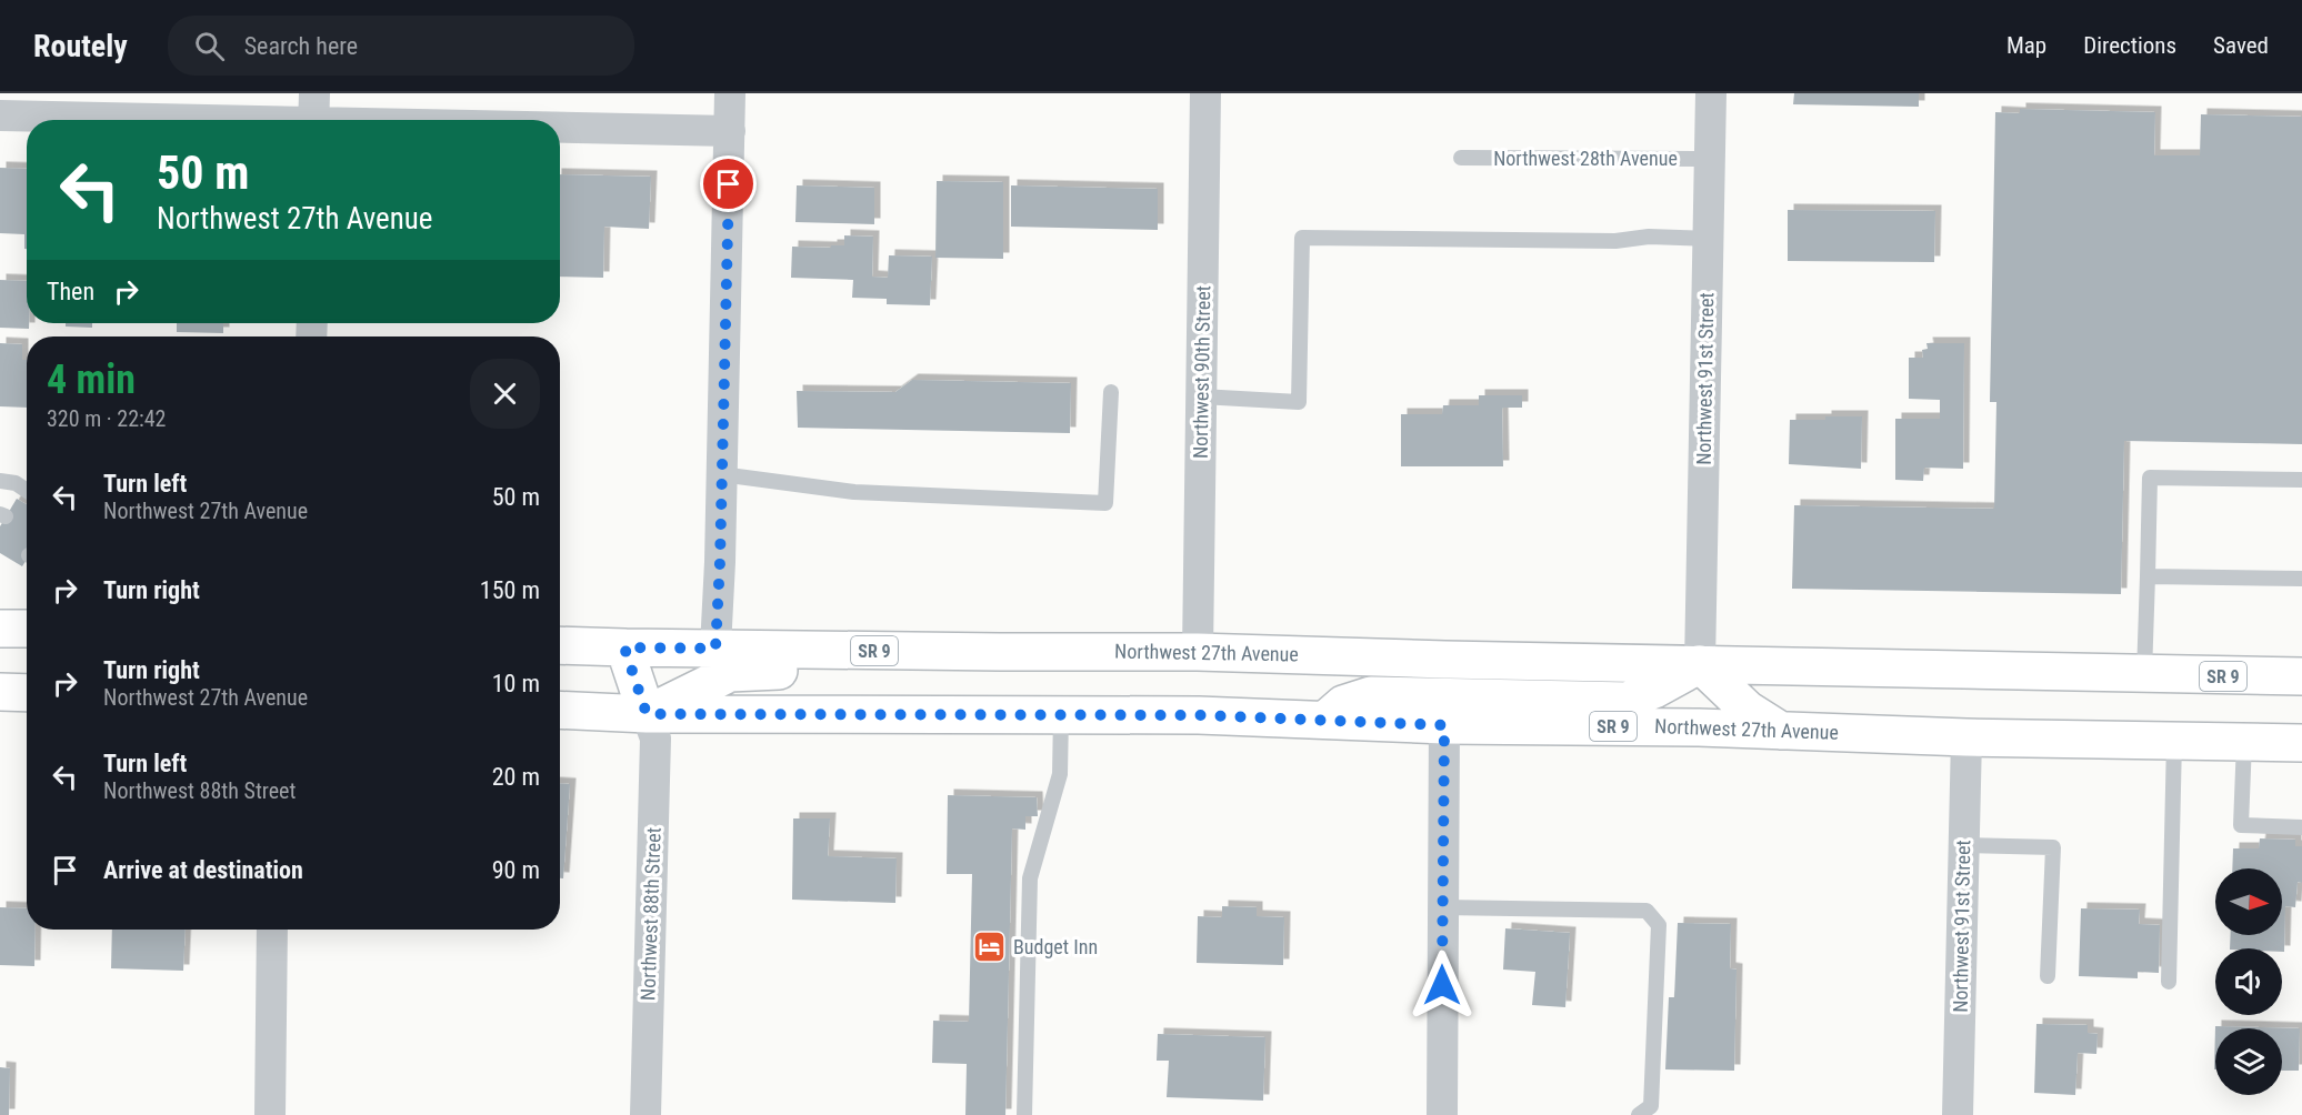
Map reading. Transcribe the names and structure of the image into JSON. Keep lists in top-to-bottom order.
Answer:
{
  "streets": {
    "main road": ["SR 9", "Northwest 27th Avenue"],
    "street": ["Northwest 90th Street", "Northwest 91st Street", "Northwest 88th Street"],
    "lane": ["Northwest 28th Avenue"]
  },
  "crossings": [
    ["Northwest 28th Avenue", "Northwest 91st Street"],
    ["Northwest 90th Street", "Northwest 27th Avenue"],
    ["Northwest 91st Street", "Northwest 27th Avenue"],
    ["Northwest 27th Avenue", "Northwest 88th Street"]
  ],
  "places": {
    "hotel": ["Budget Inn"]
  },
  "north": "right",
  "page": {
    "header": "Routely",
    "search": "Search here",
    "nav": ["Map", "Directions", "Saved"],
    "turn": ["50 m", "Northwest 27th Avenue"],
    "then": "Then",
    "heading": ["4 min", "320 m · 22:42"],
    "list": [
      {
        "name": "Turn left",
        "note": "Northwest 27th Avenue",
        "value": "50 m"
      },
      {
        "name": "Turn right",
        "value": "150 m"
      },
      {
        "name": "Turn right",
        "note": "Northwest 27th Avenue",
        "value": "10 m"
      },
      {
        "name": "Turn left",
        "note": "Northwest 88th Street",
        "value": "20 m"
      },
      {
        "name": "Arrive at destination",
        "value": "90 m"
      }
    ]
  }
}
